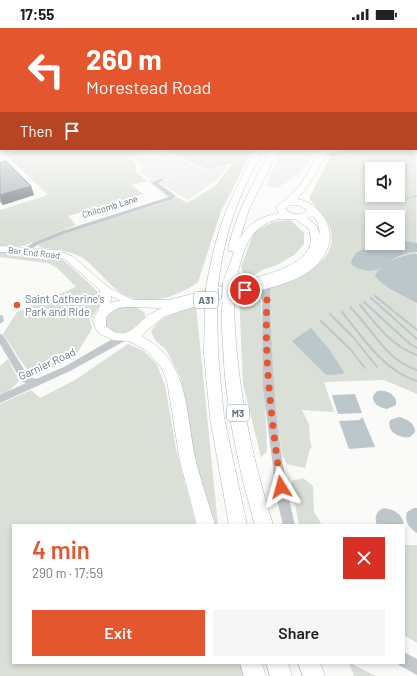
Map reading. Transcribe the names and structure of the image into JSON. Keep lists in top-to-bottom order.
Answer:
{
  "streets": {
    "highway": ["A31", "M3"],
    "main road": ["Bar End Road"],
    "street": ["Chilcomb Lane", "Garnier Road"]
  },
  "crossings": [
    ["Chilcomb Lane", "Bar End Road"],
    ["Bar End Road", "A31"],
    ["Bar End Road", "Garnier Road"],
    ["A31", "Garnier Road"],
    ["A31", "M3"]
  ],
  "places": ["Saint Catherine's Park and Ride"],
  "page": {
    "status": "17:55",
    "turn": ["260 m", "Morestead Road"],
    "then": "Then",
    "heading": ["4 min", "290 m · 17:59"],
    "buttons": ["Exit", "Share"]
  }
}
